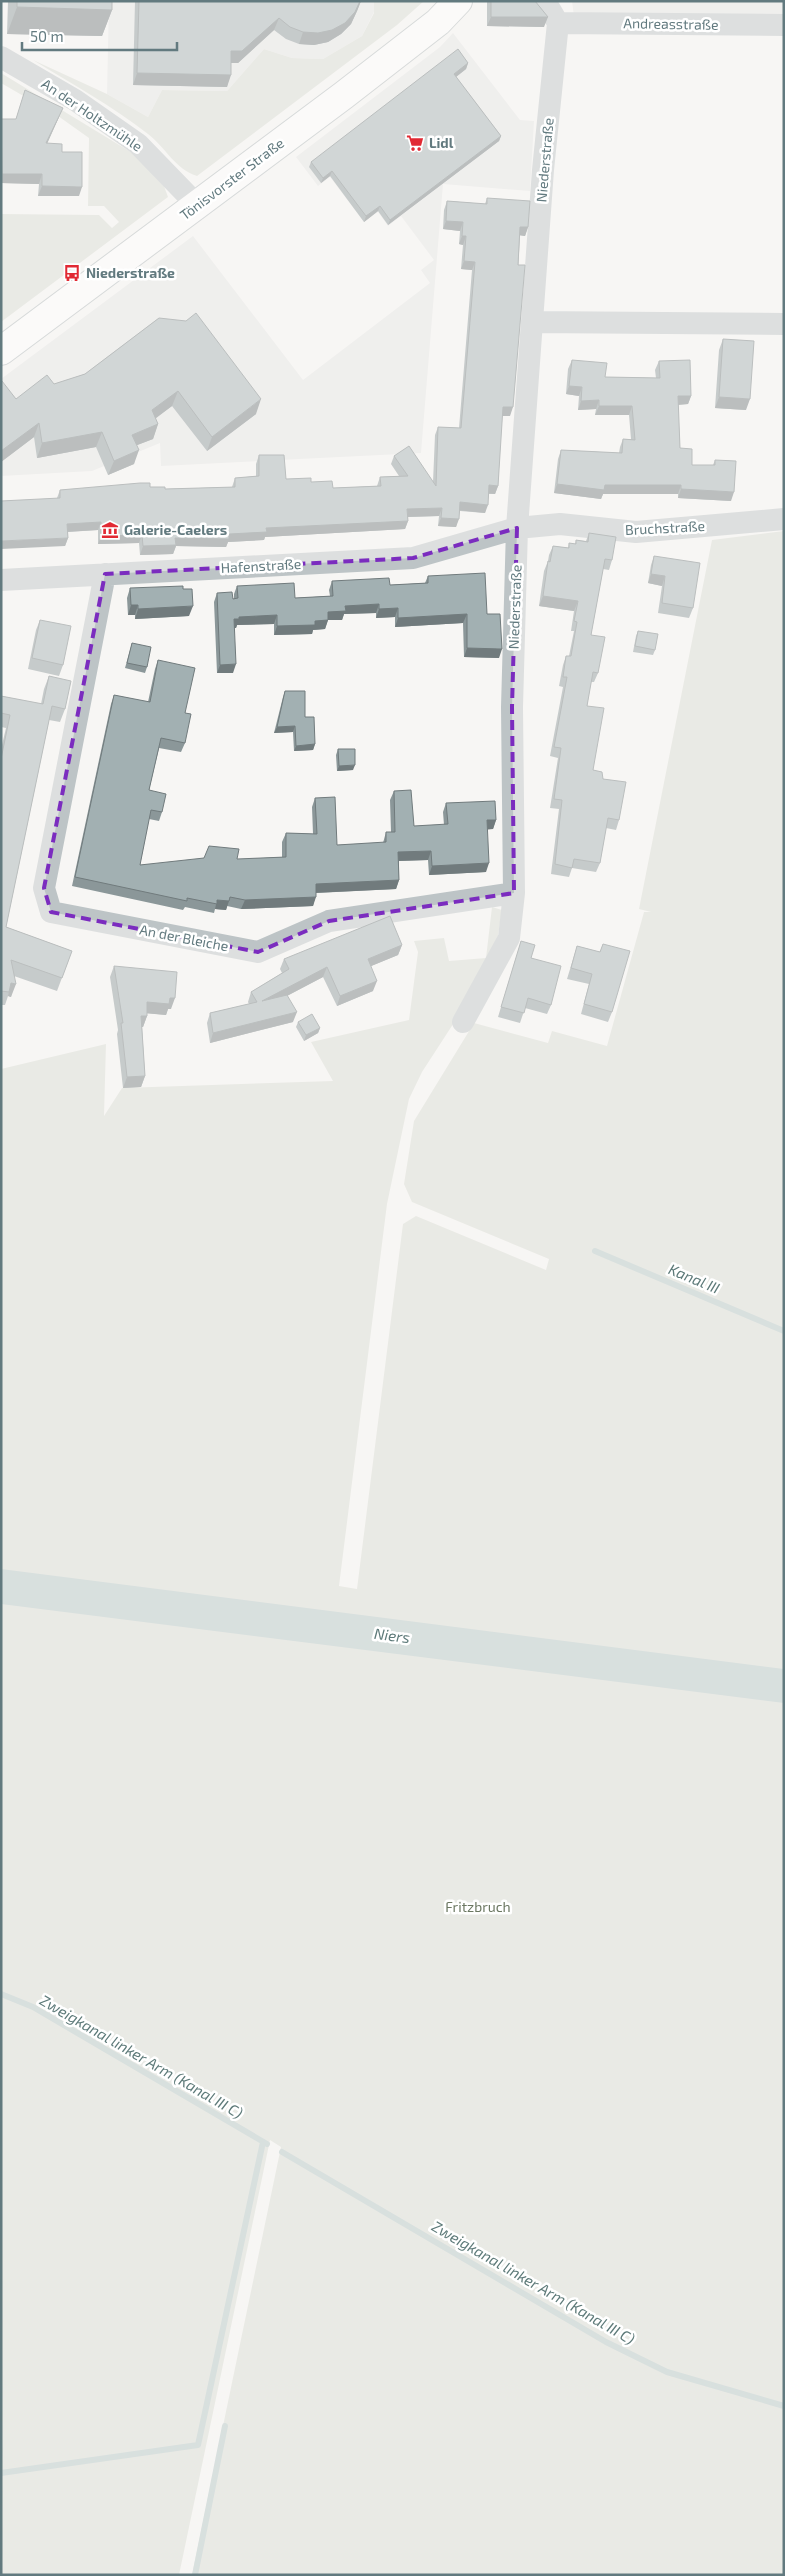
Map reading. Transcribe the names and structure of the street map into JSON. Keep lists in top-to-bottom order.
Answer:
{
  "streets": {
    "main road": ["Tönisvorster Straße"],
    "street": [
      "Andreasstraße",
      "An der Holtzmühle",
      "Niederstraße",
      "Bruchstraße",
      "Hafenstraße",
      "An der Bleiche"
    ]
  },
  "crossings": [
    ["Andreasstraße", "Niederstraße"],
    ["An der Holtzmühle", "Tönisvorster Straße"],
    ["Niederstraße", "Bruchstraße"],
    ["Niederstraße", "Hafenstraße"],
    ["Niederstraße", "An der Bleiche"],
    ["Bruchstraße", "Hafenstraße"],
    ["Hafenstraße", "An der Bleiche"]
  ],
  "water": ["Kanal III", "Niers", "Zweigkanal linker Arm (Kanal III C)"],
  "parks": ["Fritzbruch"],
  "places": {
    "supermarket": ["Lidl"],
    "bus stop": ["Niederstraße"],
    "museum": ["Galerie-Caelers"]
  },
  "scale_bar": "50 m"
}
